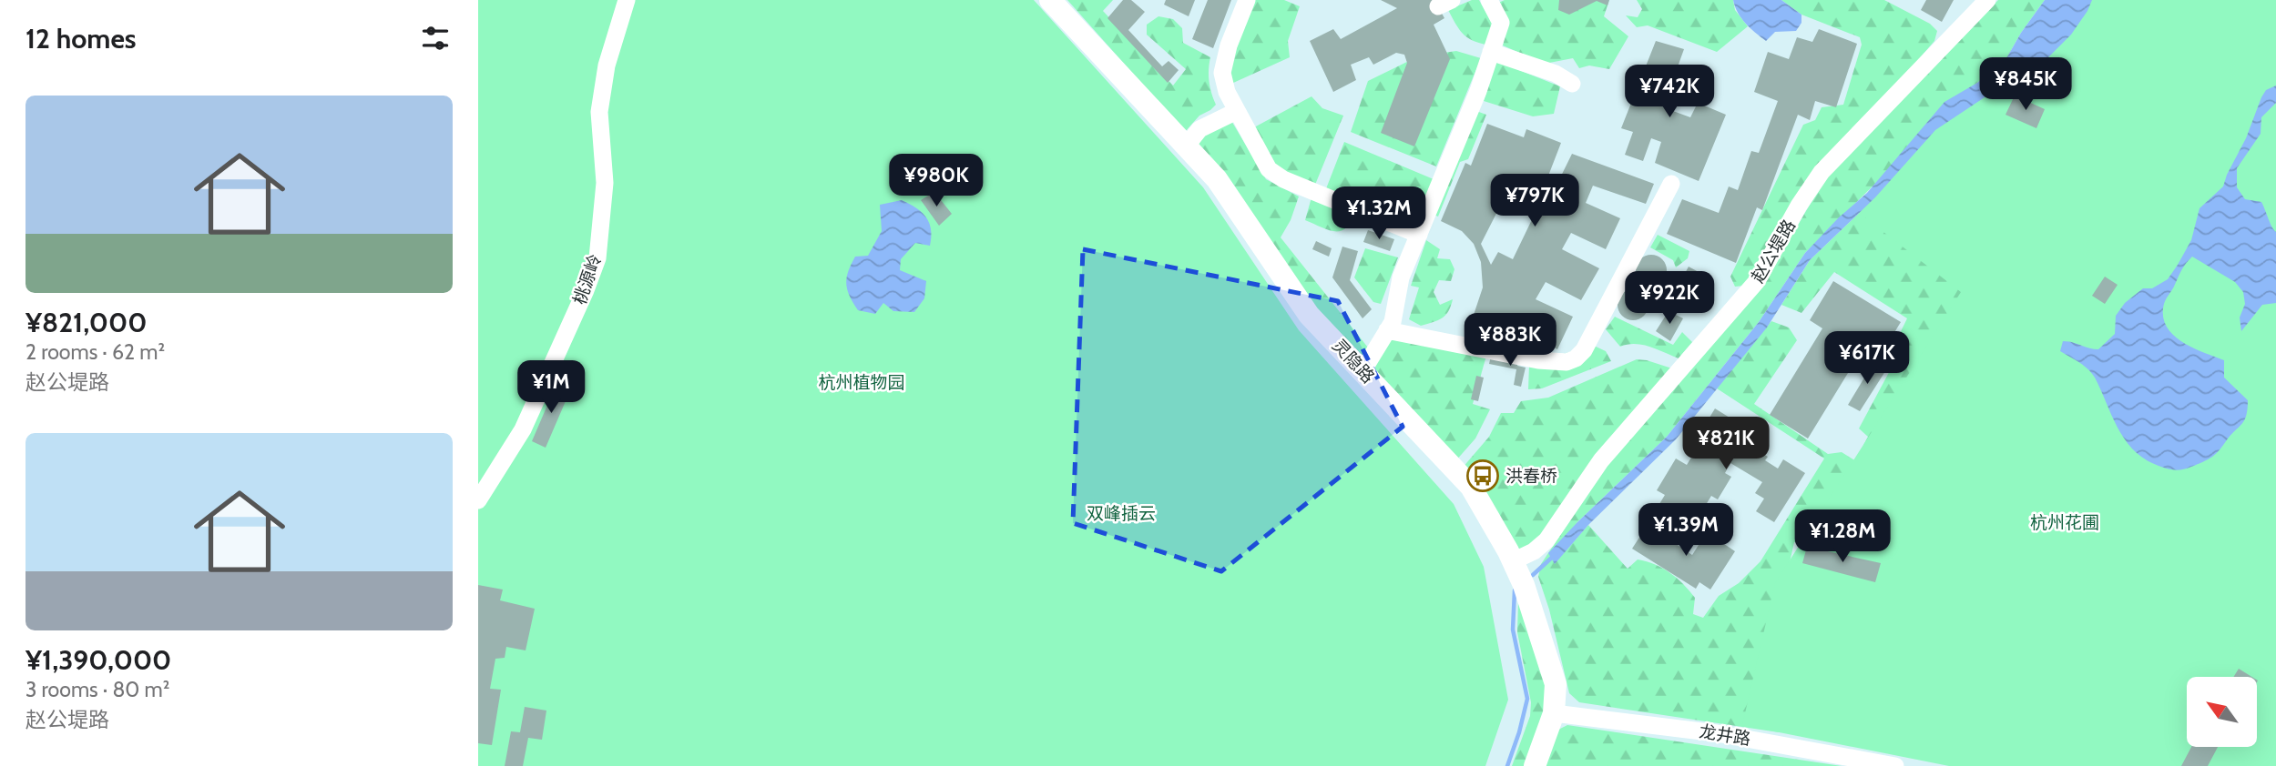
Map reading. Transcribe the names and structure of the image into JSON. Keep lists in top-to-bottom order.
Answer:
{
  "streets": {
    "main road": ["灵隐路"],
    "street": ["赵公堤路", "桃源岭", "龙井路"]
  },
  "crossings": [
    ["赵公堤路", "灵隐路"],
    ["灵隐路", "龙井路"]
  ],
  "parks": ["杭州植物园", "双峰插云", "杭州花圃"],
  "places": {
    "bus stop": ["洪春桥"]
  },
  "north": "top left",
  "page": {
    "heading": "12 homes",
    "price": [
      "¥845K",
      "¥742K",
      "¥980K",
      "¥797K",
      "¥1.32M",
      "¥922K",
      "¥883K",
      "¥617K",
      "¥1M",
      "¥821K",
      "¥1.39M",
      "¥1.28M"
    ],
    "list": [
      {
        "name": "¥821,000",
        "note": "2 rooms · 62 m² · 赵公堤路"
      },
      {
        "name": "¥1,390,000",
        "note": "3 rooms · 80 m² · 赵公堤路"
      }
    ]
  }
}
